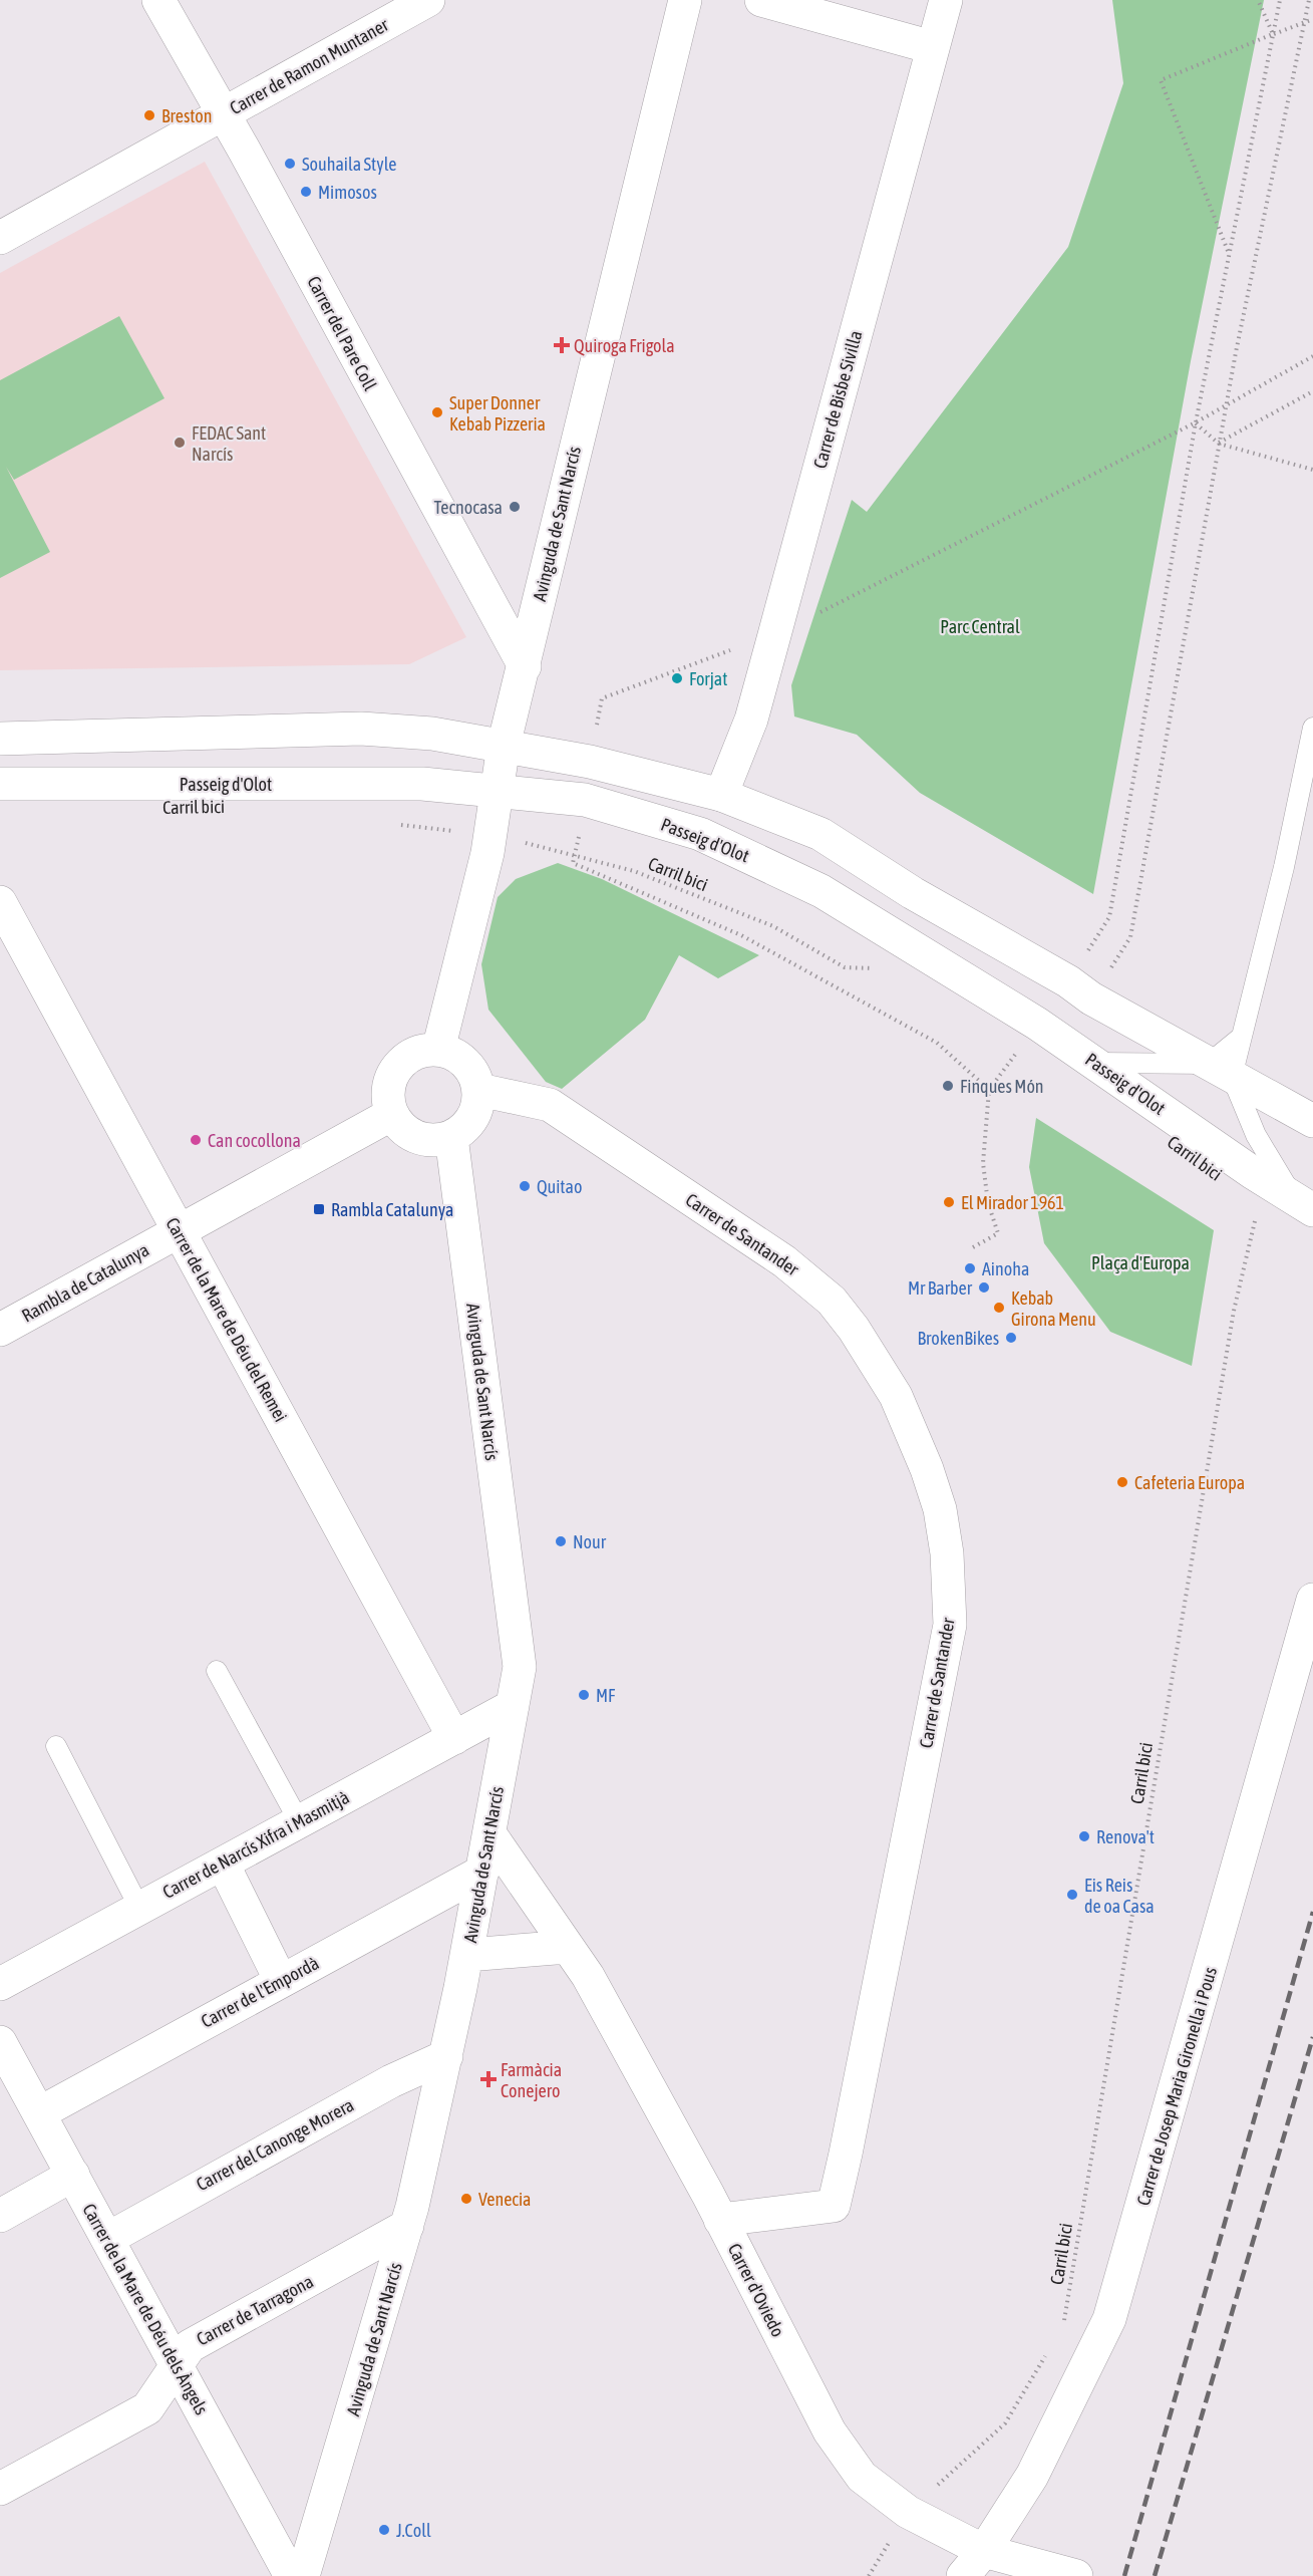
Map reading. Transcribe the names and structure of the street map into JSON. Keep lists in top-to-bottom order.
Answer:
{
  "streets": {
    "street": [
      "Carrer de Ramon Muntaner",
      "Carrer del Pare Coll",
      "Carrer de Bisbe Sivilla",
      "Avinguda de Sant Narcís",
      "Passeig d'Olot",
      "Carrer de Santander",
      "Rambla de Catalunya",
      "Carrer de la Mare de Déu del Remei",
      "Carrer de Narcís Xifra i Masmitjà",
      "Carrer de l'Empordà",
      "Carrer de Josep Maria Gironella i Pous",
      "Carrer del Canonge Morera",
      "Carrer d'Oviedo",
      "Carrer de la Mare de Déu dels Àngels",
      "Carrer de Tarragona"
    ],
    "path": ["Carril bici"]
  },
  "crossings": [
    ["Carrer de Ramon Muntaner", "Carrer del Pare Coll"],
    ["Carrer del Pare Coll", "Avinguda de Sant Narcís"],
    ["Avinguda de Sant Narcís", "Passeig d'Olot"],
    ["Avinguda de Sant Narcís", "Carril bici"],
    ["Avinguda de Sant Narcís", "Carrer de Santander"],
    ["Avinguda de Sant Narcís", "Rambla de Catalunya"],
    ["Avinguda de Sant Narcís", "Carrer de Narcís Xifra i Masmitjà"],
    ["Avinguda de Sant Narcís", "Carrer de l'Empordà"],
    ["Avinguda de Sant Narcís", "Carrer del Canonge Morera"],
    ["Avinguda de Sant Narcís", "Carrer d'Oviedo"],
    ["Avinguda de Sant Narcís", "Carrer de Tarragona"],
    ["Carrer de Santander", "Rambla de Catalunya"],
    ["Carrer de Santander", "Carrer d'Oviedo"],
    ["Rambla de Catalunya", "Carrer de la Mare de Déu del Remei"],
    ["Carrer de la Mare de Déu del Remei", "Carrer de Narcís Xifra i Masmitjà"],
    ["Carrer de l'Empordà", "Carrer de la Mare de Déu dels Àngels"],
    ["Carrer de Josep Maria Gironella i Pous", "Carrer d'Oviedo"],
    ["Carrer del Canonge Morera", "Carrer de la Mare de Déu dels Àngels"],
    ["Carrer de la Mare de Déu dels Àngels", "Carrer de Tarragona"]
  ],
  "parks": ["Parc Central", "Plaça d'Europa"],
  "places": {
    "other": [
      "Breston",
      "Souhaila Style",
      "Mimosos",
      "Super Donner Kebab Pizzeria",
      "FEDAC Sant Narcís",
      "Tecnocasa",
      "Forjat",
      "Finques Món",
      "Can cocollona",
      "Quitao",
      "El Mirador 1961",
      "Ainoha",
      "Mr Barber",
      "Kebab Girona Menu",
      "BrokenBikes",
      "Cafeteria Europa",
      "Nour",
      "MF",
      "Renova't",
      "Eis Reis de oa Casa",
      "Venecia",
      "J.Coll"
    ],
    "health": ["Quiroga Frigola", "Farmàcia Conejero"],
    "transit": ["Rambla Catalunya"]
  }
}
